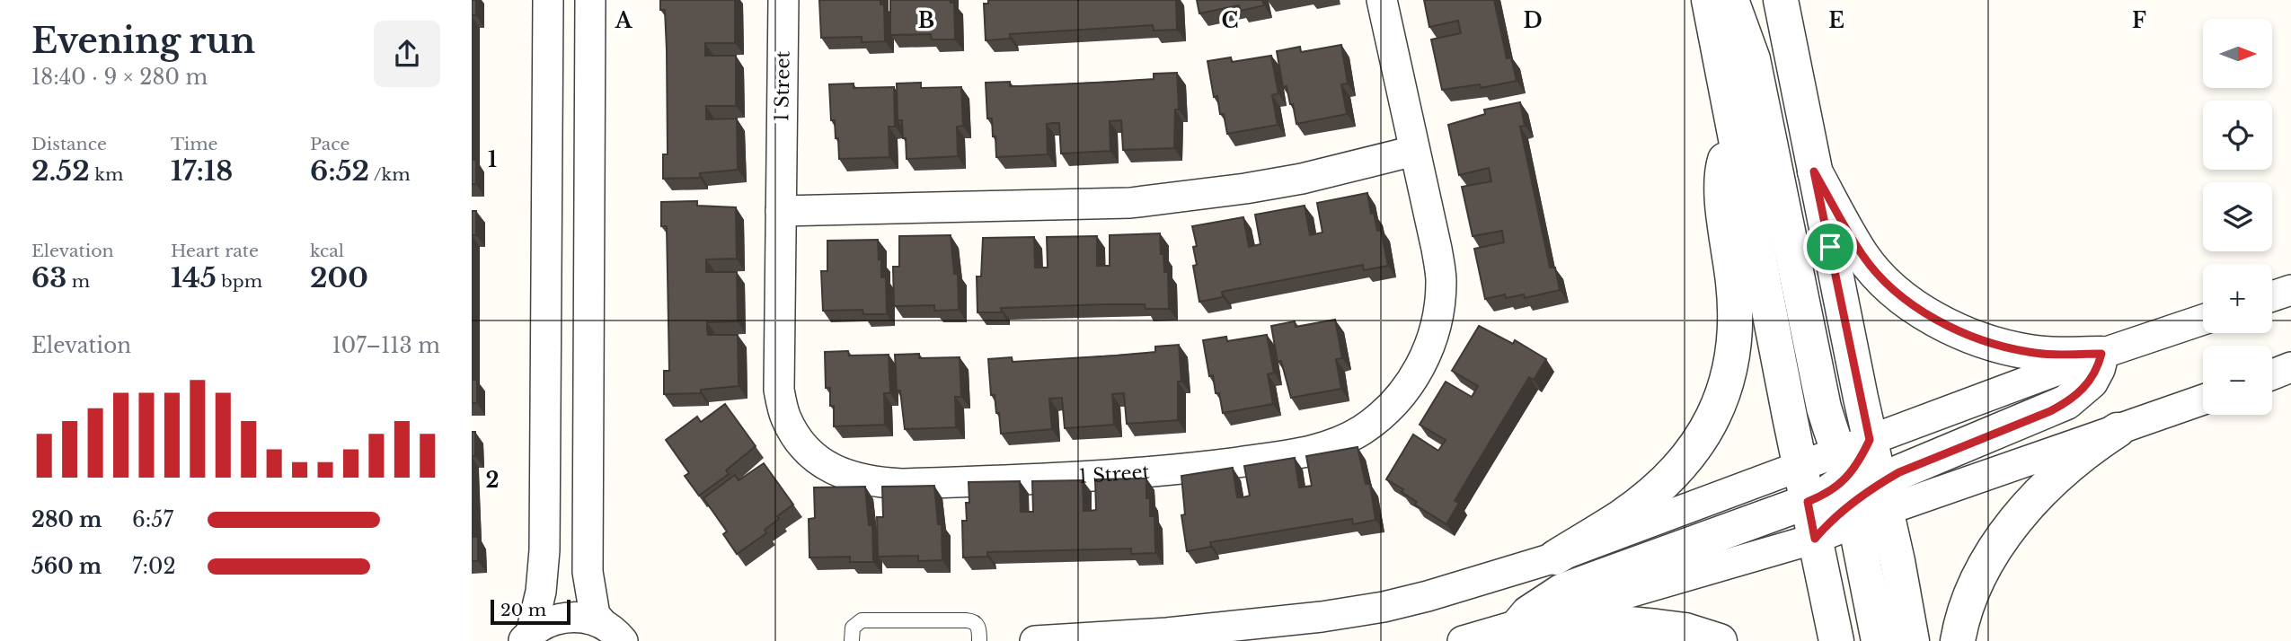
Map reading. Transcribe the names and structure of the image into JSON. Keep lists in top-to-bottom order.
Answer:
{
  "streets": {
    "street": ["1 Street"]
  },
  "scale_bar": "20 m",
  "north": "right",
  "page": {
    "heading": ["Evening run", "18:40 · 9 × 280 m"],
    "map_buttons": ["+", "−"],
    "stats": [
      ["Distance", "2.52 km"],
      ["Time", "17:18"],
      ["Pace", "6:52 /km"],
      ["Elevation", "63 m"],
      ["Heart rate", "145 bpm"],
      ["kcal", "200"]
    ],
    "chart": ["Elevation", "107–113 m"],
    "list": [
      {
        "name": "280 m",
        "note": "6:57"
      },
      {
        "name": "560 m",
        "note": "7:02"
      }
    ],
    "scale": "20 m"
  },
  "grid": {
    "columns": [
      "A",
      "B",
      "C",
      "D",
      "E",
      "F"
    ],
    "rows": ["1", "2"]
  }
}
